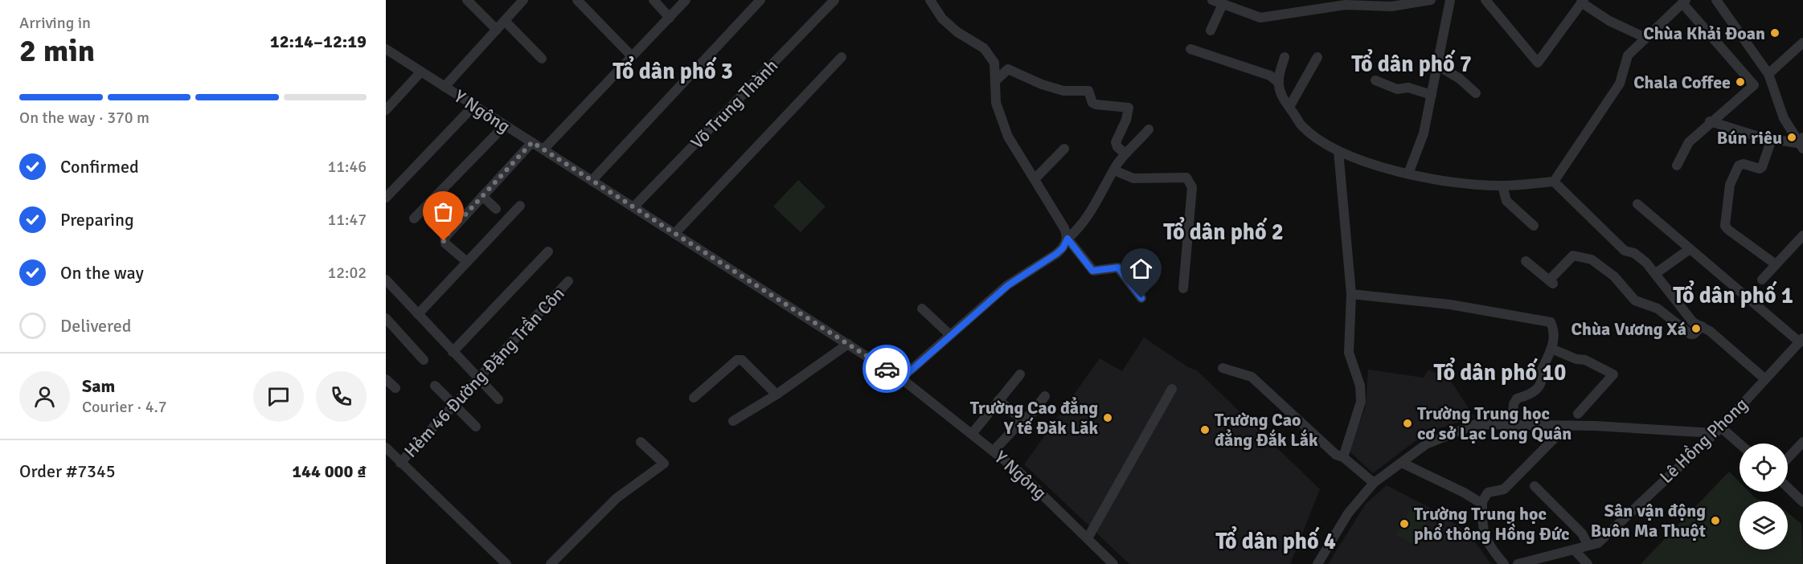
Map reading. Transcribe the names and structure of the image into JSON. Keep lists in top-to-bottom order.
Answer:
{
  "streets": {
    "street": [
      "Võ Trung Thành",
      "Y Ngông",
      "Hẻm 46 Đường Đặng Trần Côn",
      "Lê Hồng Phong"
    ]
  },
  "crossings": [
    ["Võ Trung Thành", "Y Ngông"]
  ],
  "districts": [
    "Tổ dân phố 7",
    "Tổ dân phố 3",
    "Tổ dân phố 2",
    "Tổ dân phố 1",
    "Tổ dân phố 10",
    "Tổ dân phố 4"
  ],
  "places": [
    "Chùa Khải Đoan",
    "Chala Coffee",
    "Bún riêu",
    "Chùa Vương Xá",
    "Trường Cao đẳng Y tế Đăk Lăk",
    "Trường Trung học cơ sở Lạc Long Quân",
    "Trường Cao đẳng Đắk Lắk",
    "Sân vận động Buôn Ma Thuột",
    "Trường Trung học phổ thông Hồng Đức"
  ],
  "page": {
    "heading": ["2 min", "Arriving in", "12:14–12:19"],
    "panel": [
      "Sam",
      "Courier · 4.7",
      "Order #7345",
      "144 000 ₫"
    ],
    "bar": "On the way · 370 m",
    "list": [
      ["Confirmed", "11:46"],
      ["Preparing", "11:47"],
      ["On the way", "12:02"],
      "Delivered"
    ]
  }
}
